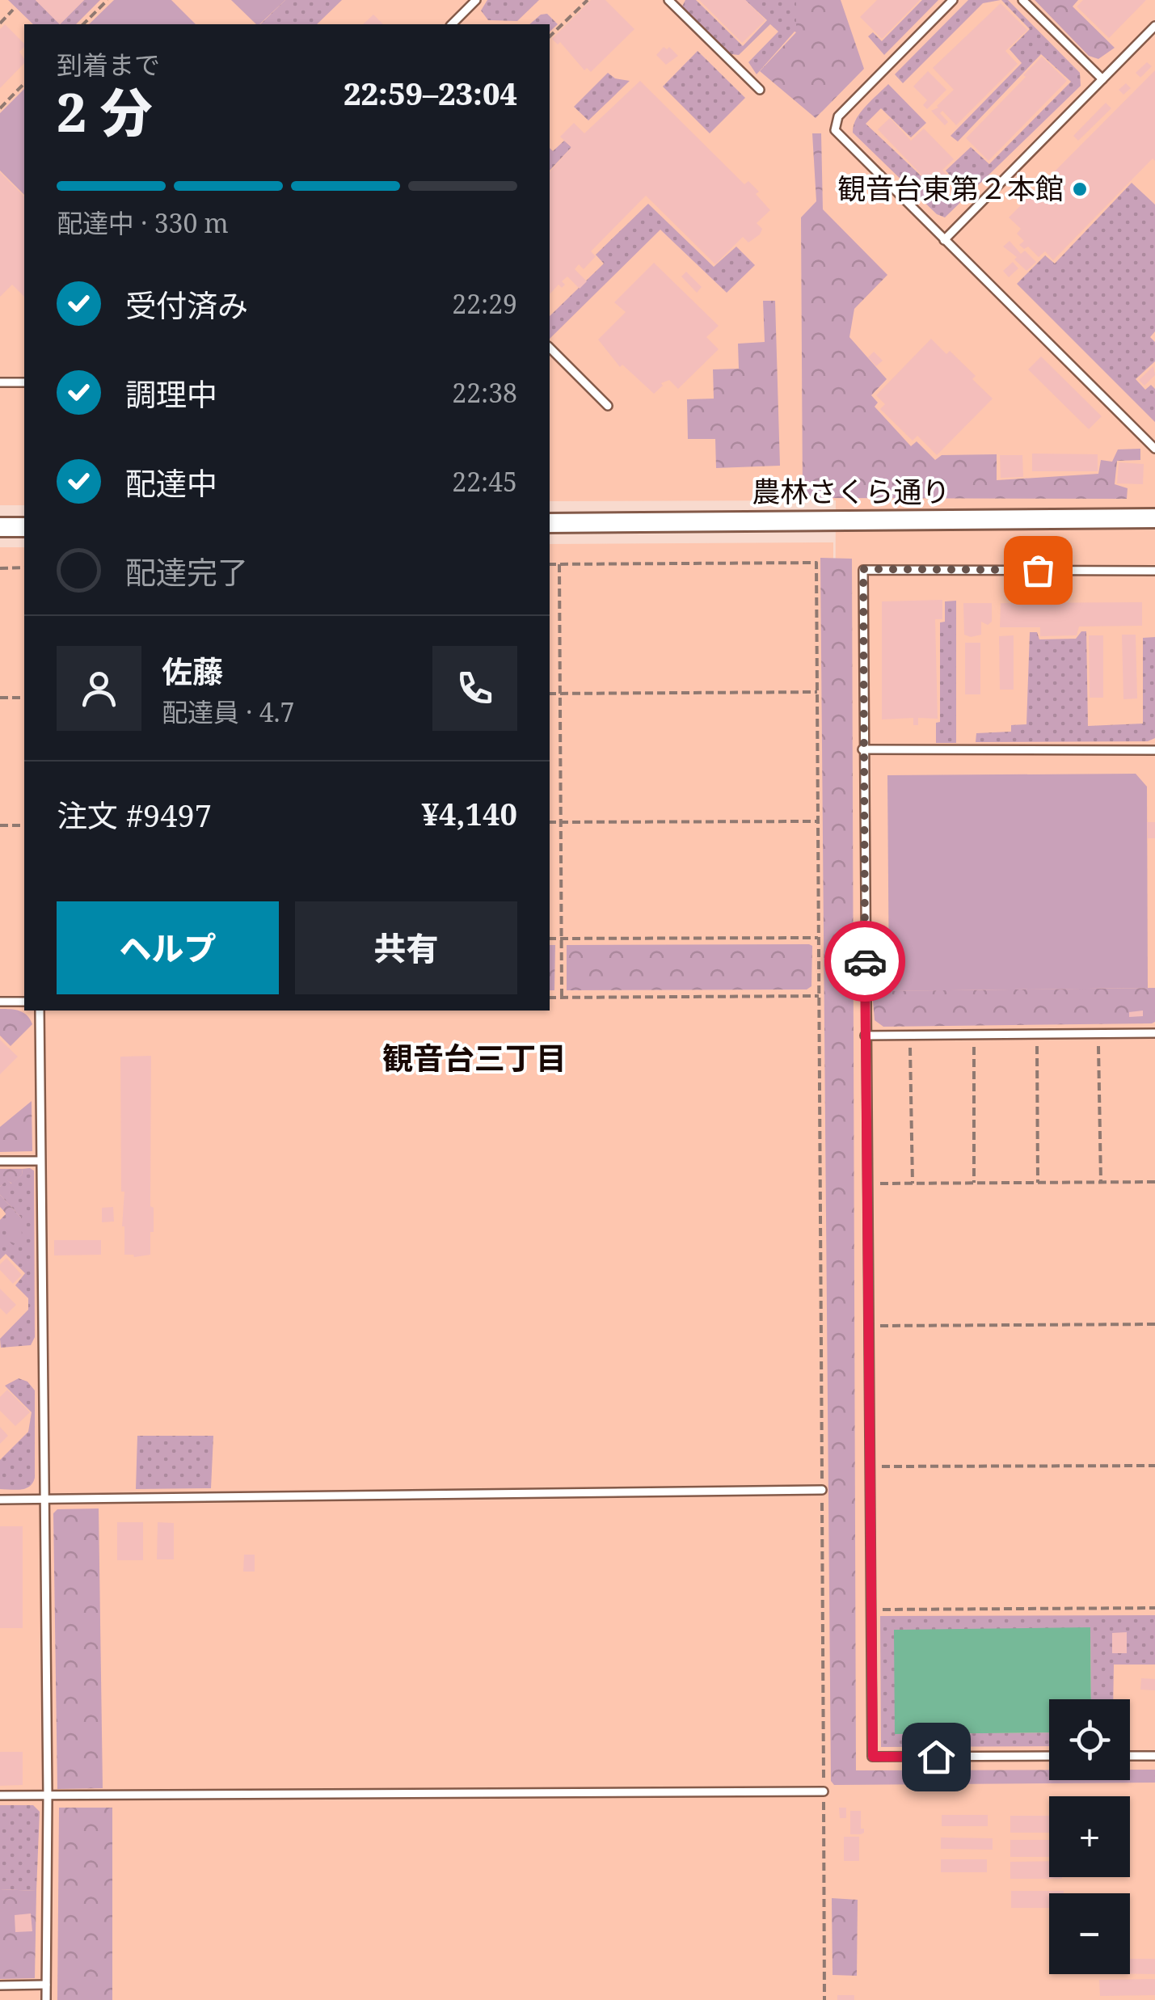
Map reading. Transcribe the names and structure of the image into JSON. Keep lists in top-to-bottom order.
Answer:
{
  "streets": {
    "street": ["農林さくら通り"]
  },
  "districts": ["観音台三丁目"],
  "places": ["観音台東第２本館"],
  "page": {
    "heading": ["2 分", "到着まで", "22:59–23:04"],
    "panel": [
      "佐藤",
      "配達員 · 4.7",
      "注文 #9497",
      "¥4,140"
    ],
    "bar": "配達中 · 330 m",
    "list": [
      ["受付済み", "22:29"],
      ["調理中", "22:38"],
      ["配達中", "22:45"],
      "配達完了"
    ],
    "buttons": ["ヘルプ", "共有"],
    "map_buttons": ["+", "−"]
  }
}
